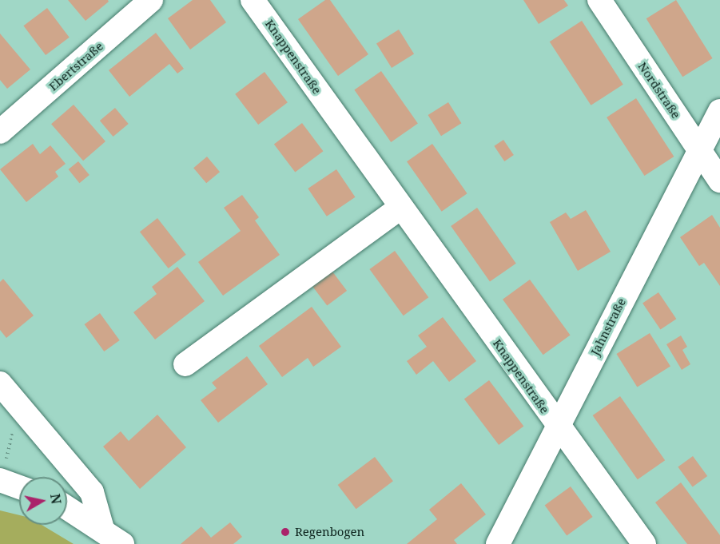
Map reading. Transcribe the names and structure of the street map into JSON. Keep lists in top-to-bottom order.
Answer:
{
  "streets": {
    "street": [
      "Knappenstraße",
      "Ebertstraße",
      "Nordstraße",
      "Jahnstraße"
    ]
  },
  "crossings": [
    ["Knappenstraße", "Jahnstraße"],
    ["Nordstraße", "Jahnstraße"]
  ],
  "places": ["Regenbogen"],
  "north": "right"
}
